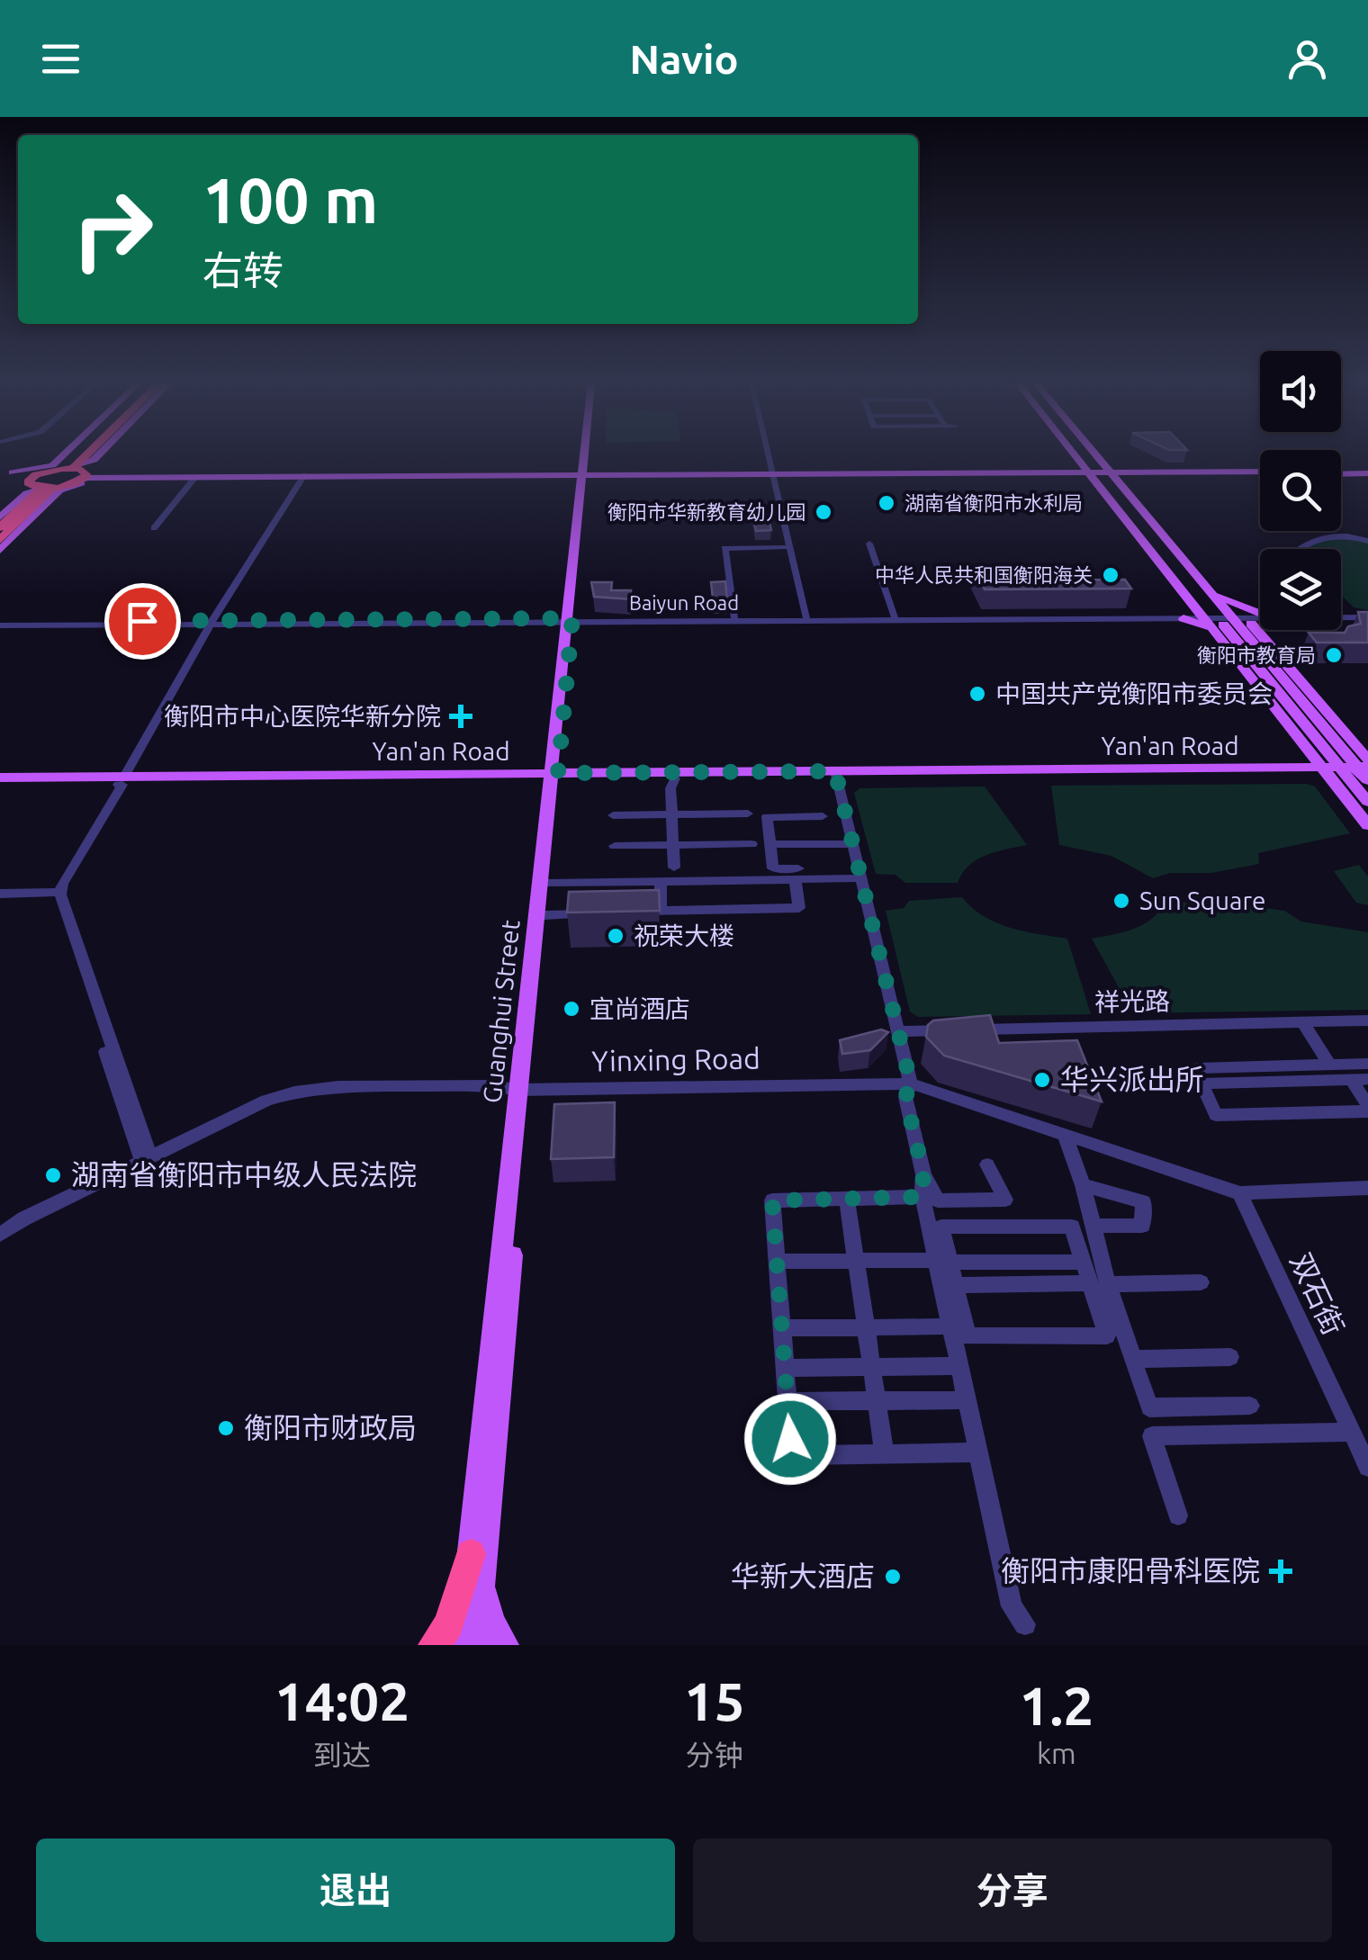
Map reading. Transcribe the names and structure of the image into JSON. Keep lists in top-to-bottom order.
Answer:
{
  "streets": {
    "main road": ["Yan'an Road", "Guanghui Street"],
    "street": [
      "Baiyun Road",
      "祥光路",
      "Yinxing Road",
      "双石街"
    ]
  },
  "crossings": [
    ["Baiyun Road", "Guanghui Street"],
    ["Yan'an Road", "Guanghui Street"],
    ["Guanghui Street", "Yinxing Road"],
    ["Yinxing Road", "双石街"]
  ],
  "places": {
    "other": [
      "湖南省衡阳市水利局",
      "衡阳市华新教育幼儿园",
      "中华人民共和国衡阳海关",
      "衡阳市教育局",
      "中国共产党衡阳市委员会",
      "Sun Square",
      "祝荣大楼",
      "宜尚酒店",
      "华兴派出所",
      "湖南省衡阳市中级人民法院",
      "衡阳市财政局",
      "华新大酒店"
    ],
    "health": ["衡阳市中心医院华新分院", "衡阳市康阳骨科医院"]
  },
  "page": {
    "header": "Navio",
    "turn": ["100 m", "右转"],
    "eta": [
      "14:02",
      "到达",
      "15",
      "分钟",
      "1.2",
      "km"
    ],
    "buttons": ["退出", "分享"]
  }
}
